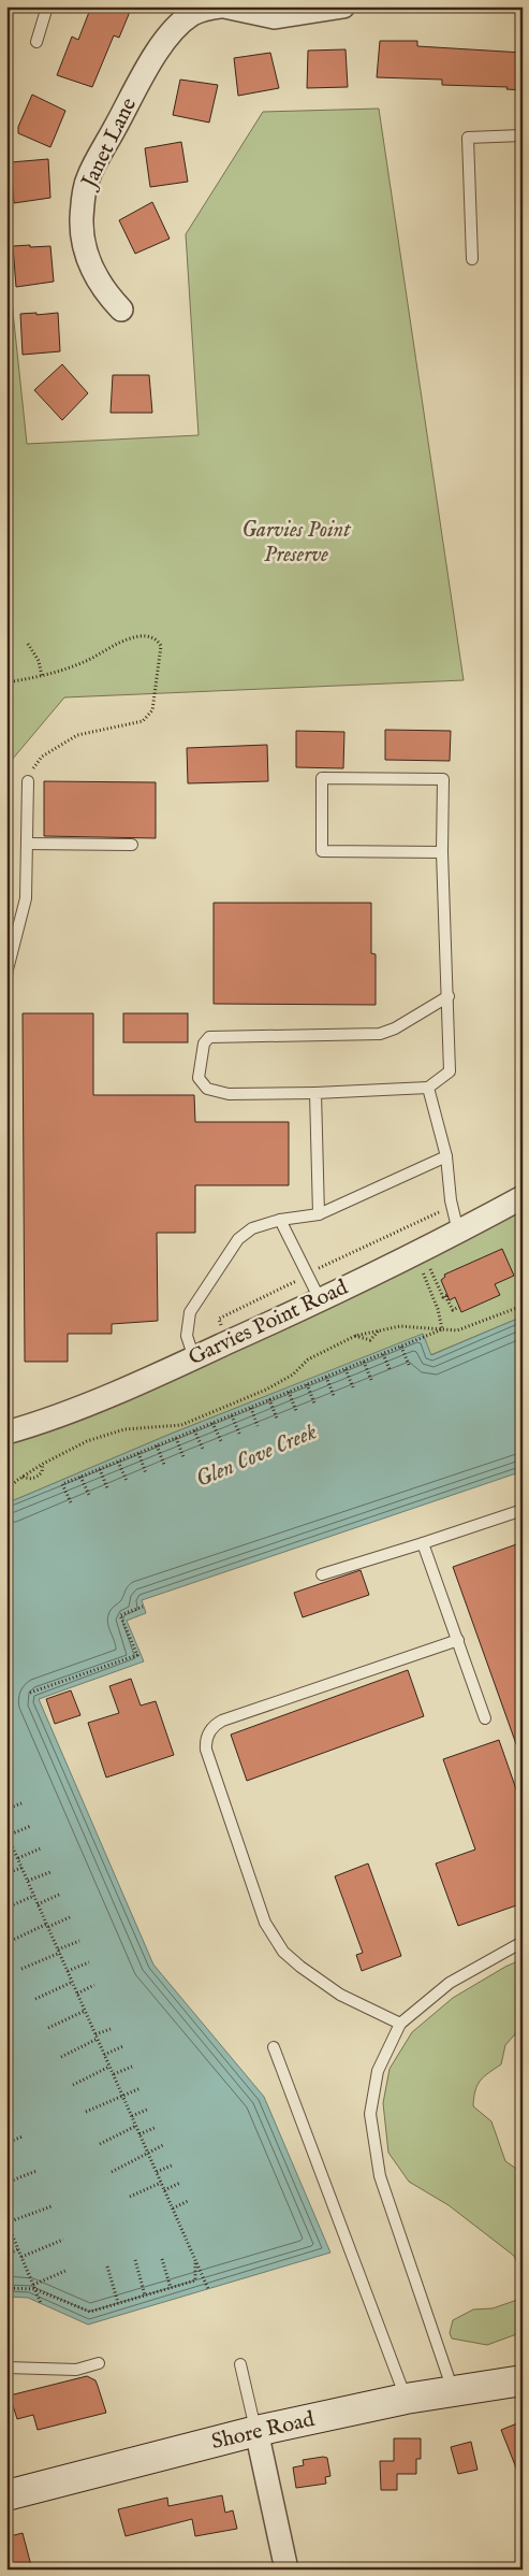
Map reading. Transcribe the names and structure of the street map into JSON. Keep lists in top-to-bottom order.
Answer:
{
  "streets": {
    "main road": ["Shore Road"],
    "street": ["Janet Lane", "Garvies Point Road"]
  },
  "water": ["Glen Cove Creek"],
  "parks": ["Garvies Point Preserve"]
}
